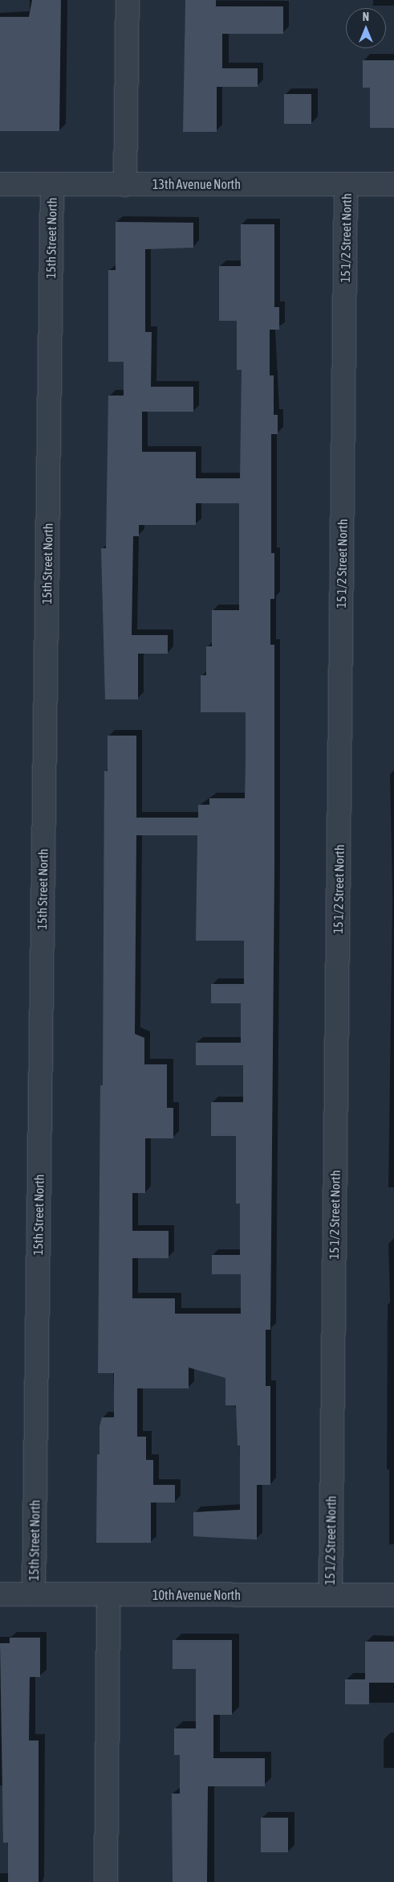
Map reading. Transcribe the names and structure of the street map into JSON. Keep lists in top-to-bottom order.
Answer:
{
  "streets": {
    "street": [
      "13th Avenue North",
      "15th Street North",
      "15 1/2 Street North",
      "10th Avenue North"
    ]
  },
  "crossings": [
    ["13th Avenue North", "15th Street North"],
    ["13th Avenue North", "15 1/2 Street North"],
    ["15th Street North", "10th Avenue North"],
    ["15 1/2 Street North", "10th Avenue North"]
  ],
  "north": "top"
}
